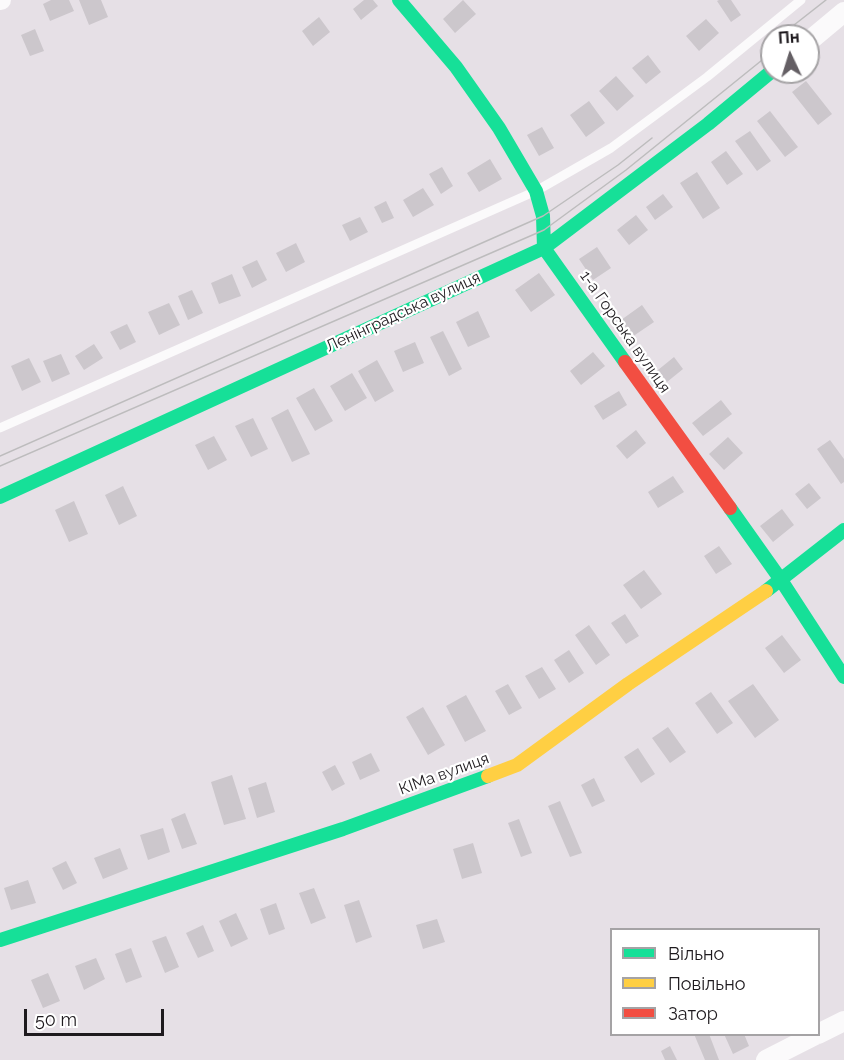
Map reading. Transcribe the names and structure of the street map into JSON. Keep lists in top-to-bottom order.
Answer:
{
  "streets": {
    "street": ["Ленінградська вулиця", "1-а Горська вулиця", "КІМа вулиця"]
  },
  "crossings": [
    ["Ленінградська вулиця", "1-а Горська вулиця"],
    ["1-а Горська вулиця", "КІМа вулиця"]
  ],
  "legend": ["Вільно", "Повільно", "Затор"],
  "scale_bar": "50 m",
  "north": "top"
}
